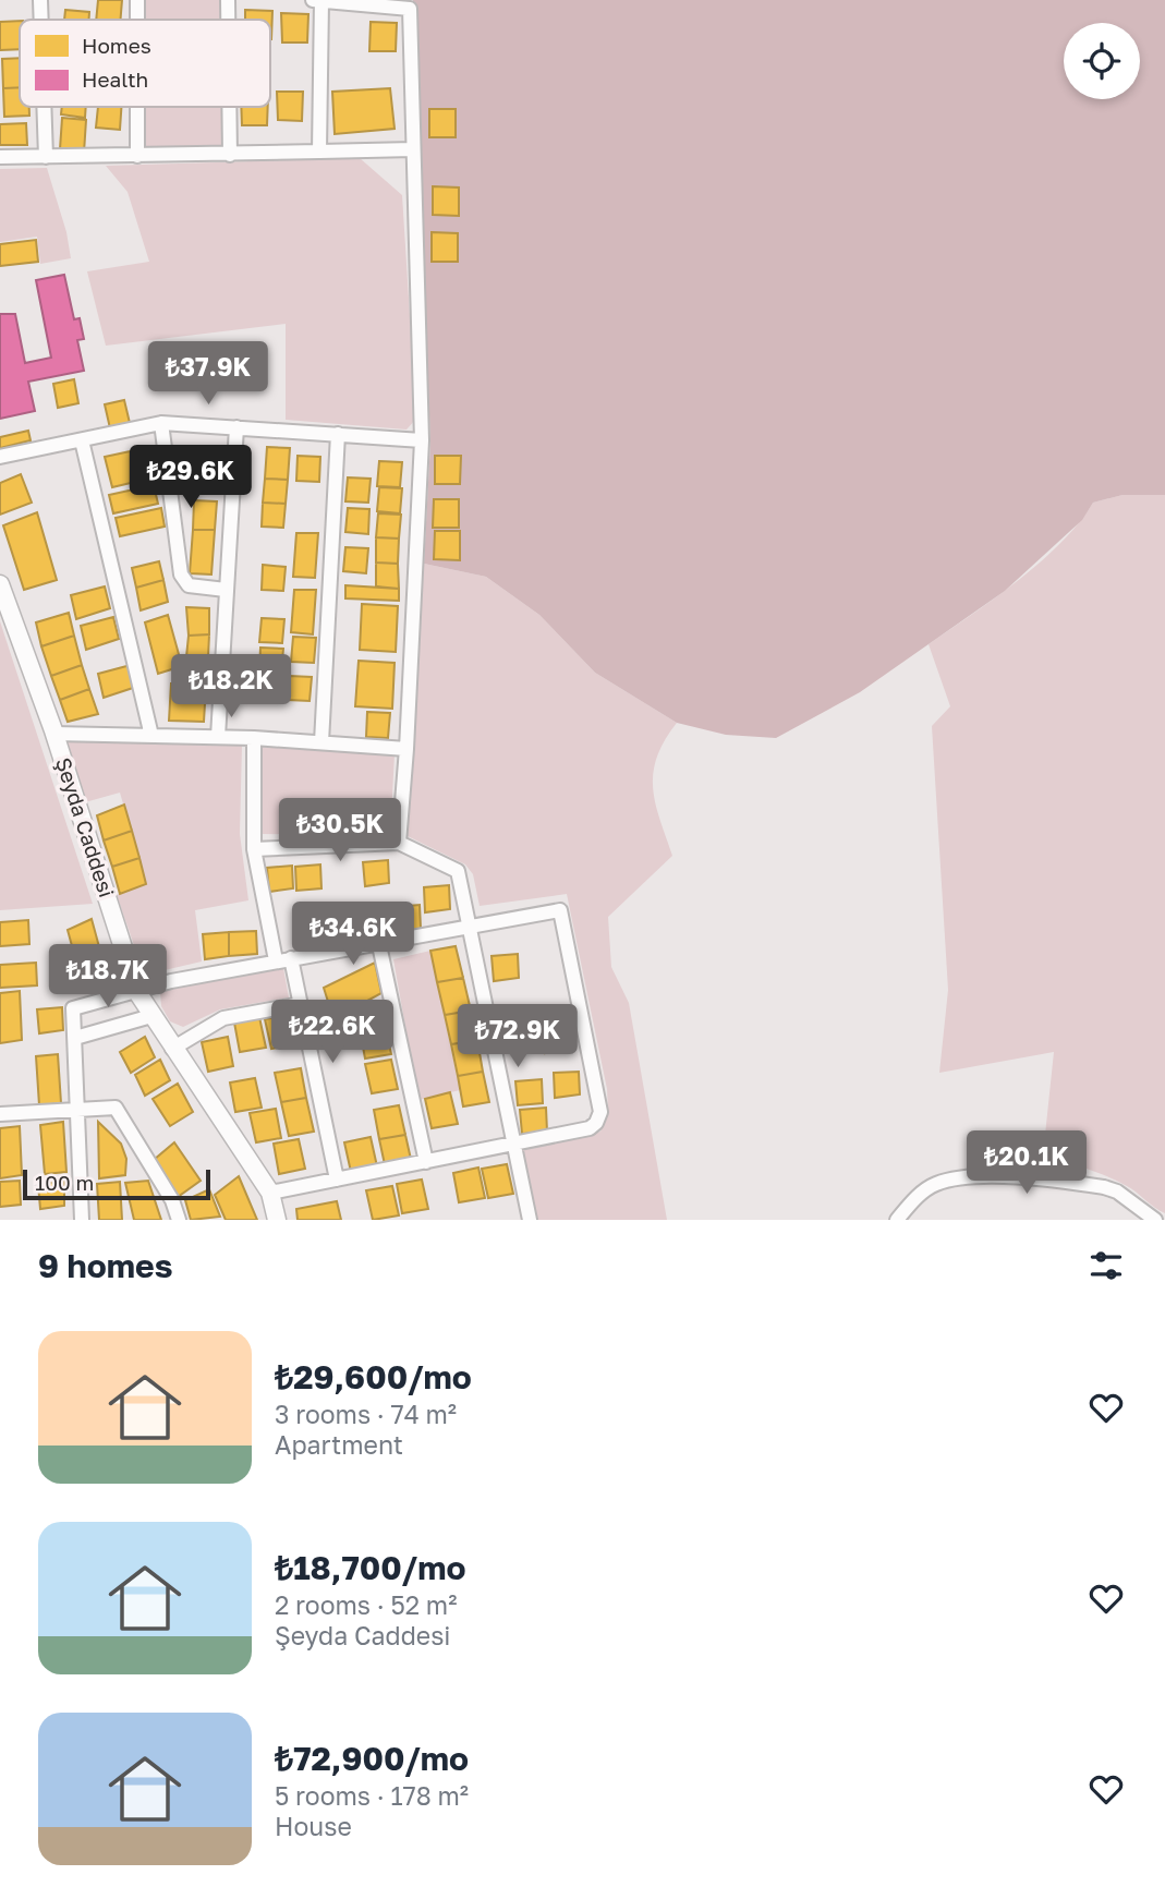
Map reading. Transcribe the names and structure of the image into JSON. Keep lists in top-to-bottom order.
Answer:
{
  "streets": {
    "main road": ["Şeyda Caddesi"]
  },
  "legend": ["Homes", "Health"],
  "scale_bar": "100 m",
  "page": {
    "price": [
      "₺37.9K",
      "₺29.6K",
      "₺18.2K",
      "₺30.5K",
      "₺34.6K",
      "₺18.7K",
      "₺22.6K",
      "₺72.9K",
      "₺20.1K"
    ],
    "scale": "100 m",
    "heading": "9 homes",
    "list": [
      {
        "name": "₺29,600/mo",
        "note": "3 rooms · 74 m² · Apartment"
      },
      {
        "name": "₺18,700/mo",
        "note": "2 rooms · 52 m² · Şeyda Caddesi"
      },
      {
        "name": "₺72,900/mo",
        "note": "5 rooms · 178 m² · House"
      }
    ]
  }
}
